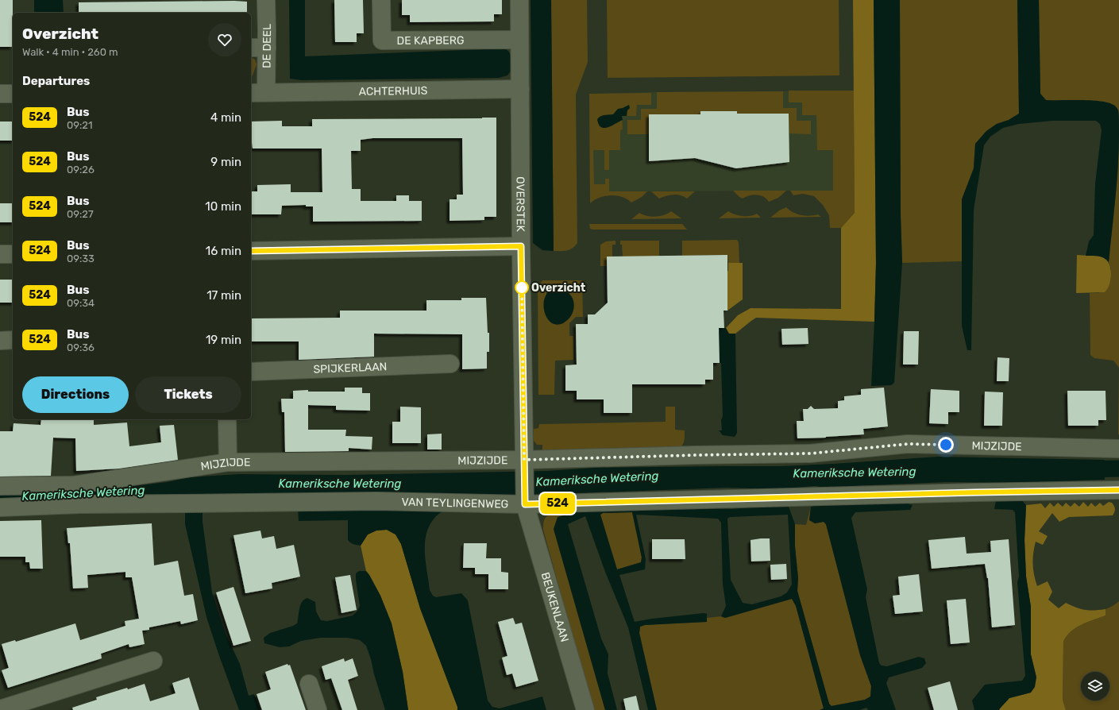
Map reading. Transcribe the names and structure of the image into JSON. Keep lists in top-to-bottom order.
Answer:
{
  "streets": {
    "street": [
      "DE KAPBERG",
      "DE DEEL",
      "ACHTERHUIS",
      "OVERSTEK",
      "SPIJKERLAAN",
      "MIJZIJDE",
      "VAN TEYLINGENWEG",
      "BEUKENLAAN"
    ]
  },
  "crossings": [
    ["DE KAPBERG", "OVERSTEK"],
    ["DE DEEL", "ACHTERHUIS"],
    ["ACHTERHUIS", "OVERSTEK"],
    ["OVERSTEK", "MIJZIJDE"],
    ["OVERSTEK", "VAN TEYLINGENWEG"],
    ["OVERSTEK", "BEUKENLAAN"],
    ["VAN TEYLINGENWEG", "BEUKENLAAN"]
  ],
  "water": ["Kameriksche Wetering"],
  "places": ["Overzicht"],
  "lines": ["bus line 524"],
  "page": {
    "on_map": "524",
    "heading": [
      ["Overzicht", "Walk · 4 min · 260 m"],
      "Departures"
    ],
    "list": [
      {
        "mark": "524",
        "name": "Bus",
        "note": "09:21",
        "value": "4 min"
      },
      {
        "mark": "524",
        "name": "Bus",
        "note": "09:26",
        "value": "9 min"
      },
      {
        "mark": "524",
        "name": "Bus",
        "note": "09:27",
        "value": "10 min"
      },
      {
        "mark": "524",
        "name": "Bus",
        "note": "09:33",
        "value": "16 min"
      },
      {
        "mark": "524",
        "name": "Bus",
        "note": "09:34",
        "value": "17 min"
      },
      {
        "mark": "524",
        "name": "Bus",
        "note": "09:36",
        "value": "19 min"
      }
    ],
    "buttons": ["Directions", "Tickets"]
  }
}
